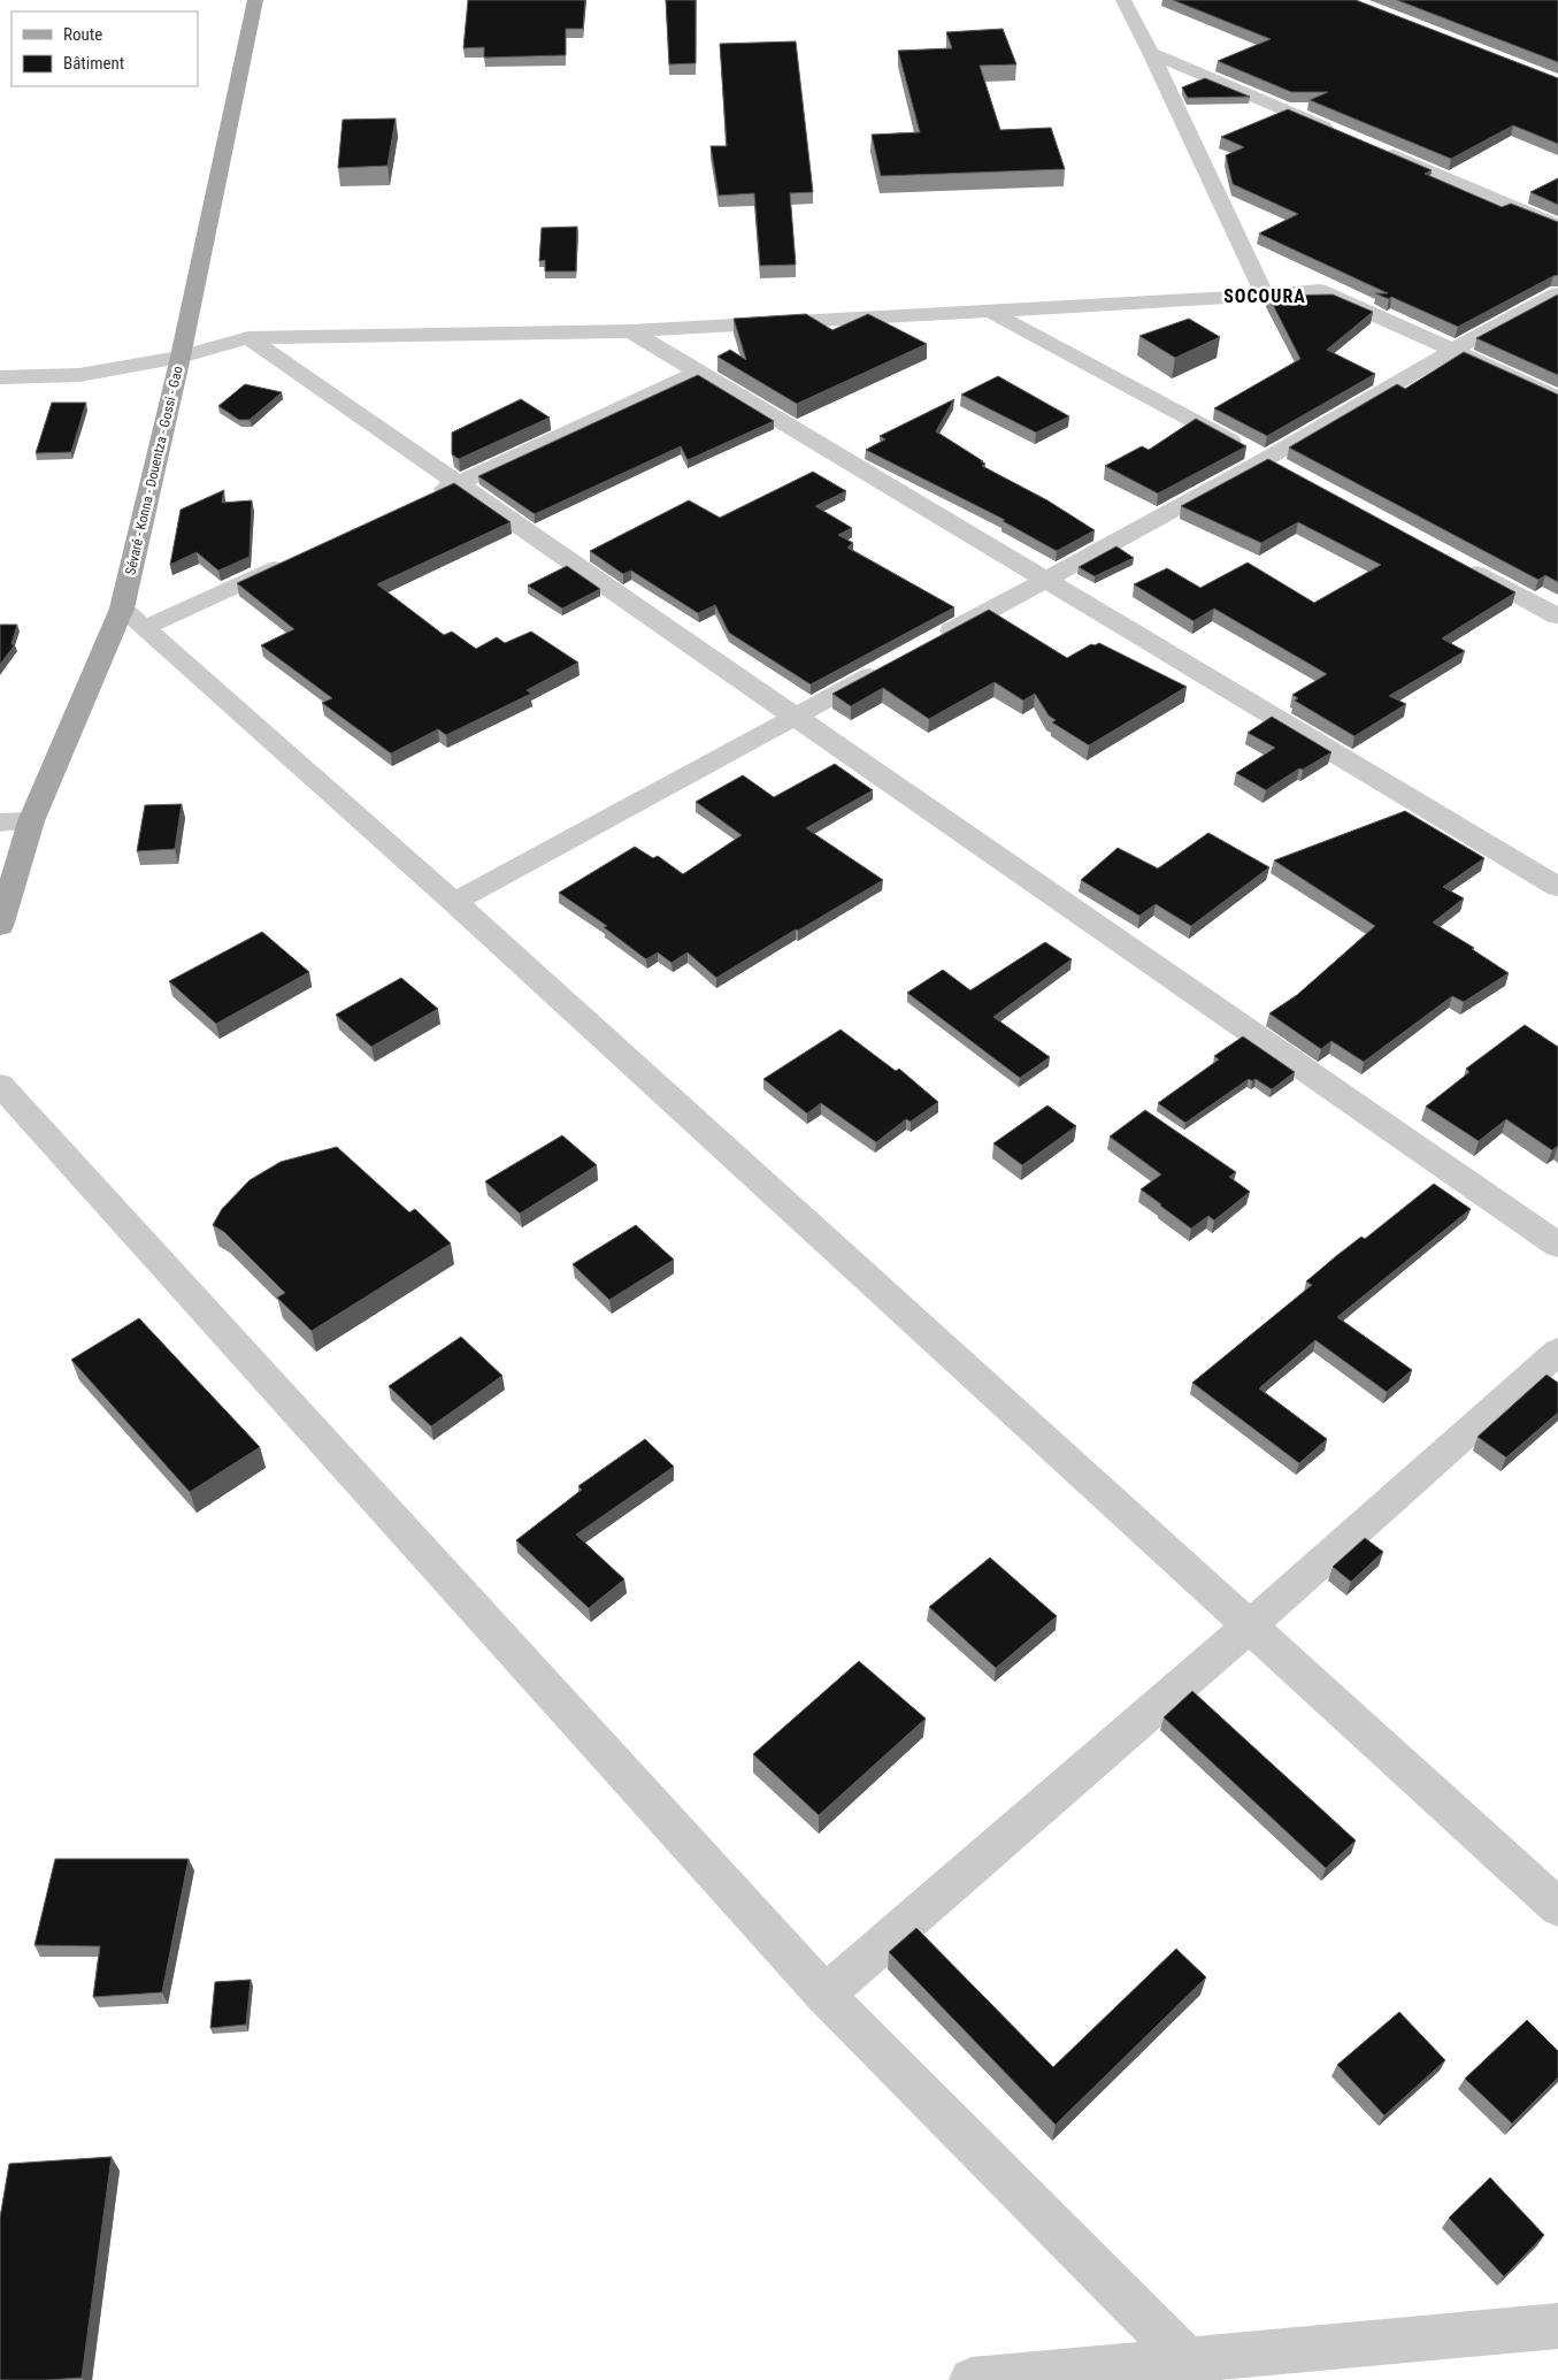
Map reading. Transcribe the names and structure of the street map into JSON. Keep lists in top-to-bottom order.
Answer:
{
  "streets": {
    "main road": ["Sévaré - Konna - Douentza - Gossi - Gao"]
  },
  "districts": ["SOCOURA"],
  "legend": ["Route", "Bâtiment"]
}
